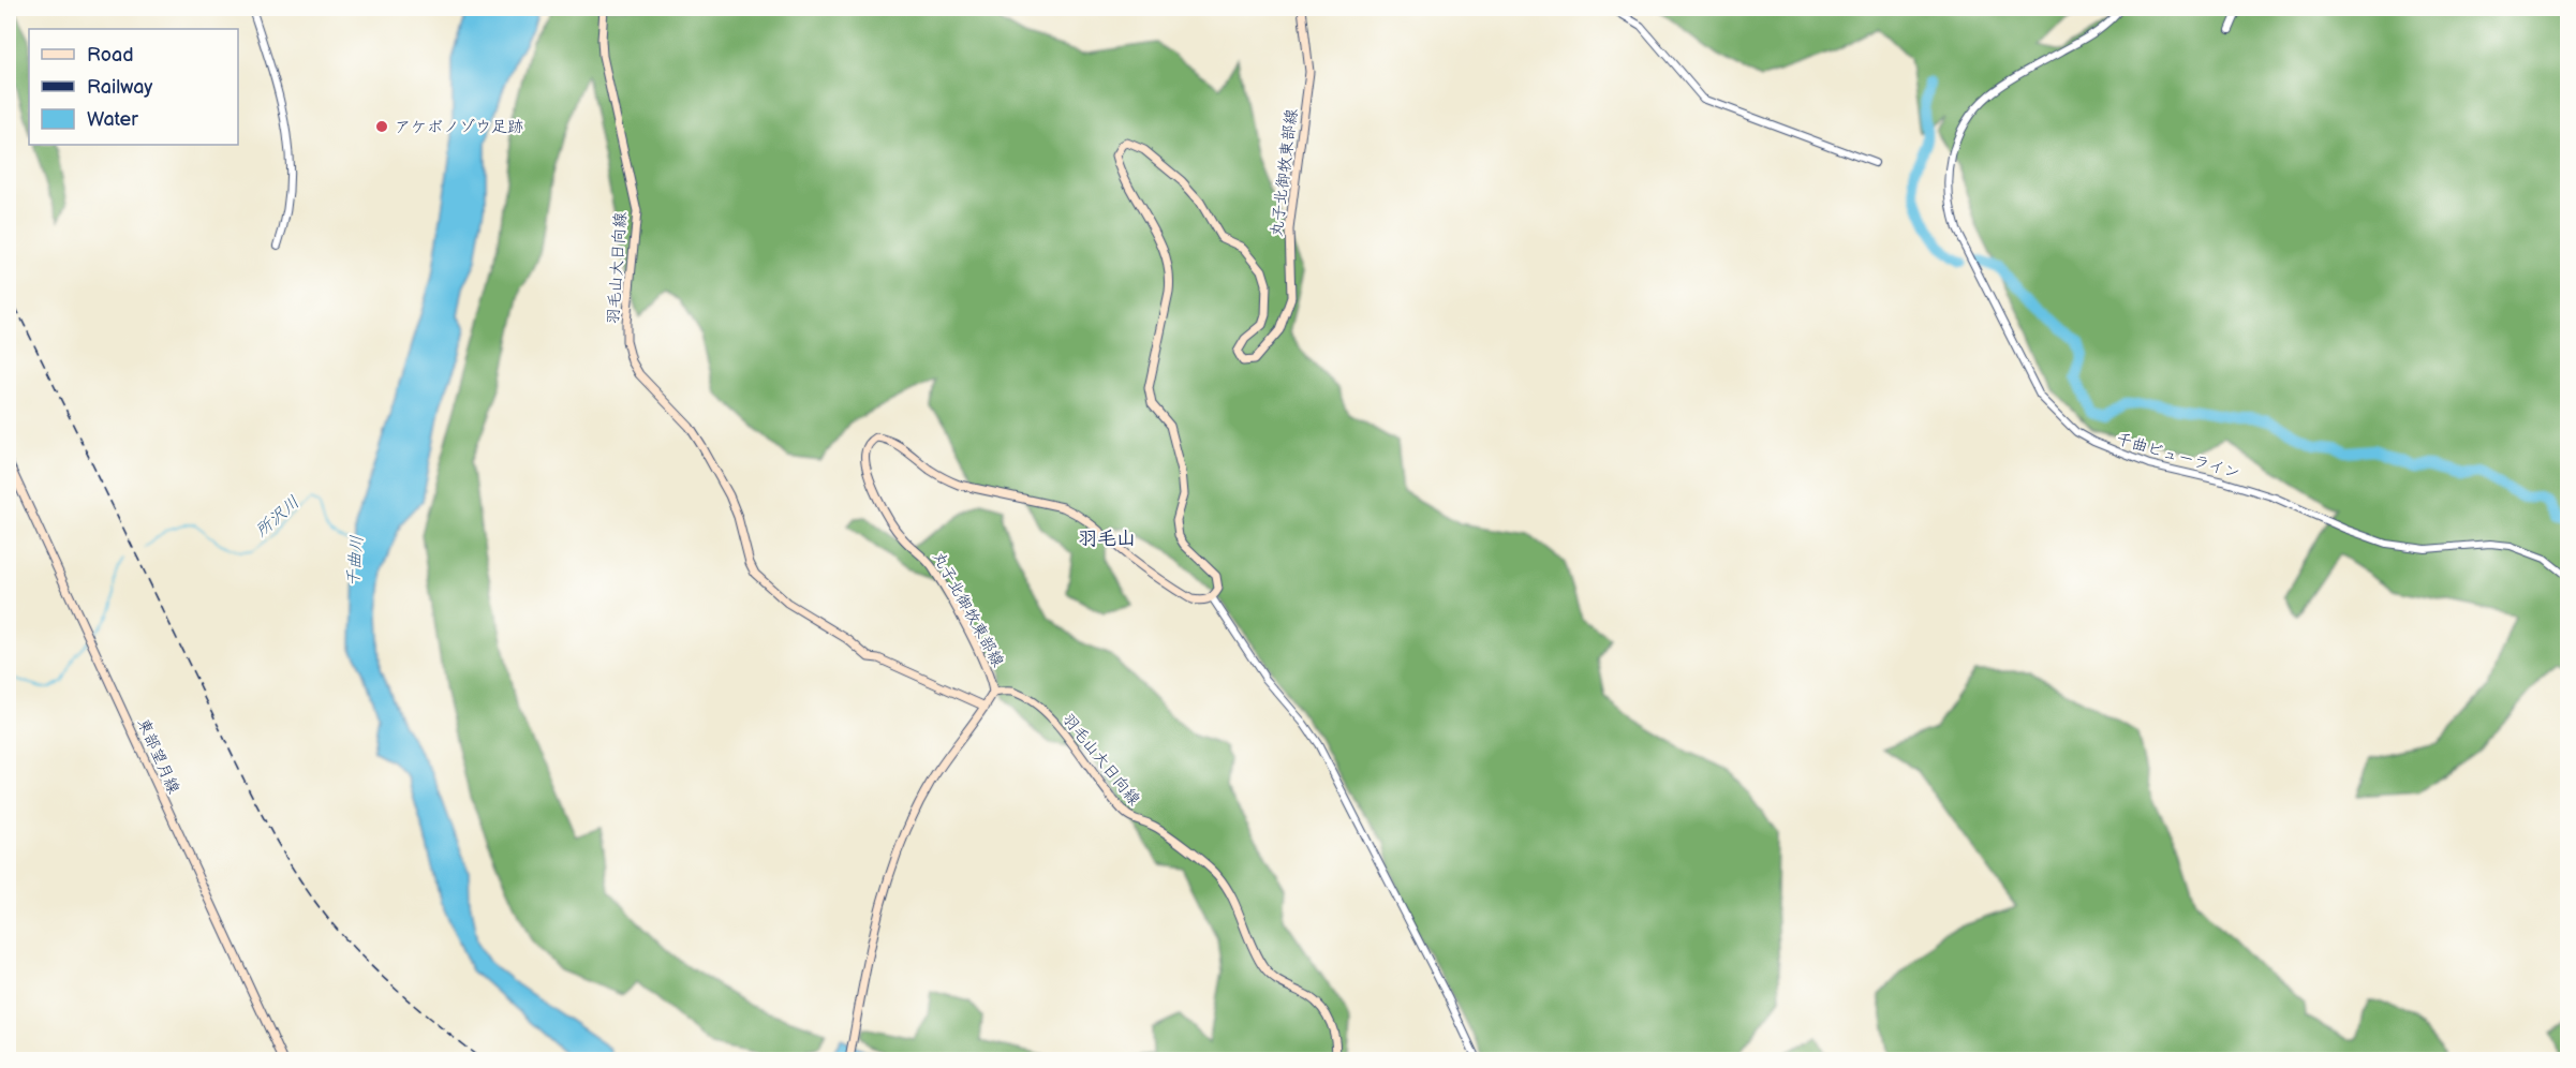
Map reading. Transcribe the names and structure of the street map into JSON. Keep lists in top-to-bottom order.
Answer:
{
  "streets": {
    "main road": ["丸子北御牧東部線", "羽毛山大日向線", "東部望月線"],
    "street": ["千曲ビューライン"]
  },
  "crossings": [
    ["丸子北御牧東部線", "羽毛山大日向線"]
  ],
  "districts": ["羽毛山"],
  "water": ["所沢川", "千曲川"],
  "places": ["アケボノゾウ足跡"],
  "legend": ["Road", "Railway", "Water"]
}
